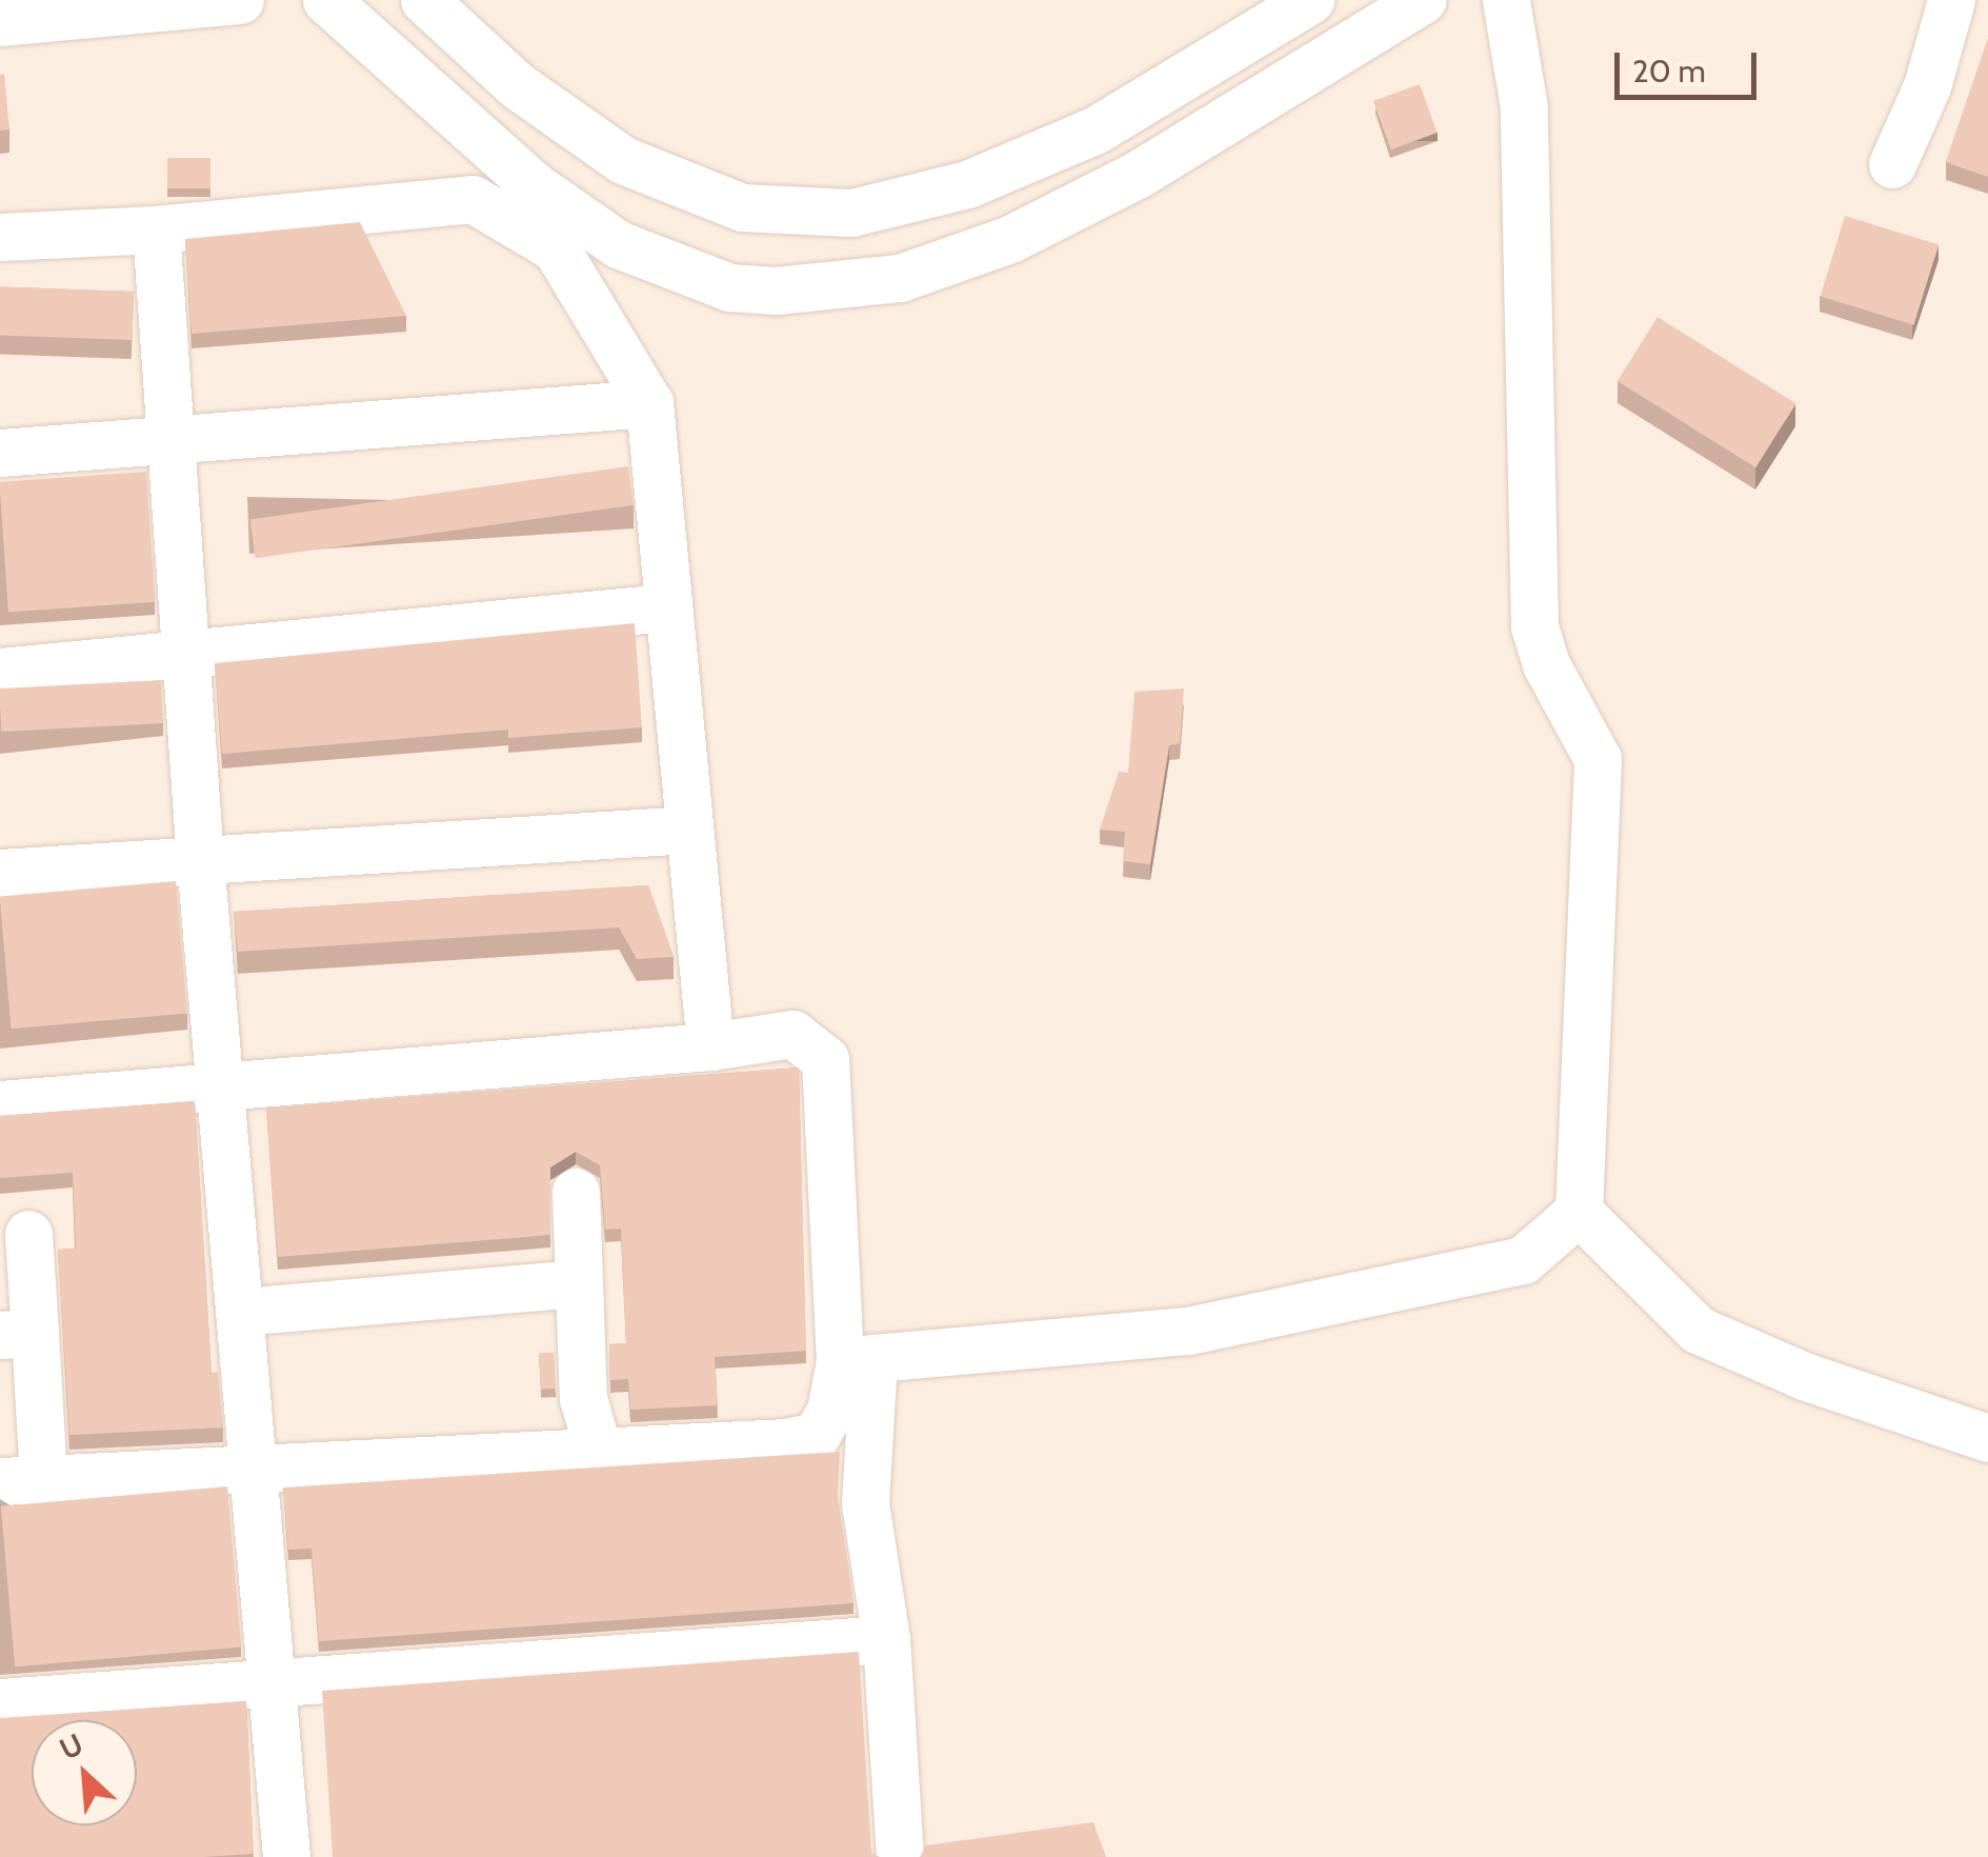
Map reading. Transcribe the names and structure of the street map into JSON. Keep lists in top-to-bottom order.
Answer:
{
  "scale_bar": "20 m",
  "north": "top left"
}
